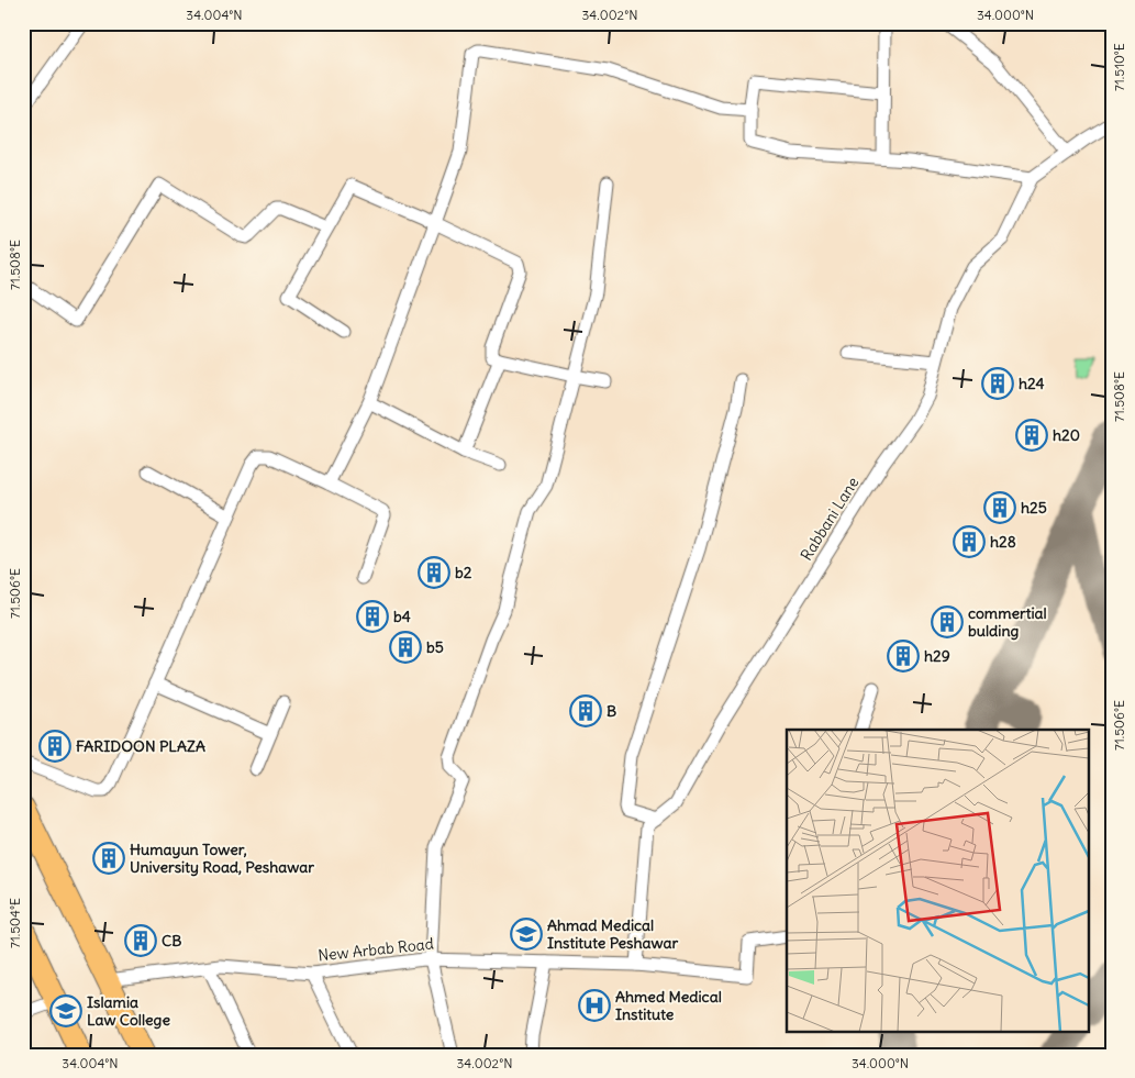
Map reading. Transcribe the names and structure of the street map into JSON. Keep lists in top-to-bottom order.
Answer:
{
  "streets": {
    "street": ["Rabbani Lane", "New Arbab Road"]
  },
  "crossings": [
    ["Rabbani Lane", "New Arbab Road"]
  ],
  "places": {
    "building": [
      "h24",
      "h20",
      "h25",
      "h28",
      "b2",
      "b4",
      "commertial bulding",
      "b5",
      "h29",
      "B",
      "FARIDOON PLAZA",
      "Humayun Tower, University Road, Peshawar",
      "CB"
    ],
    "school or university": ["Ahmad Medical Institute Peshawar", "Islamia Law College"],
    "hospital": ["Ahmed Medical Institute"]
  },
  "coordinates": [
    "34.004°N",
    "34.002°N",
    "34.000°N",
    "71.510°E",
    "71.508°E",
    "71.506°E",
    "71.504°E"
  ]
}
